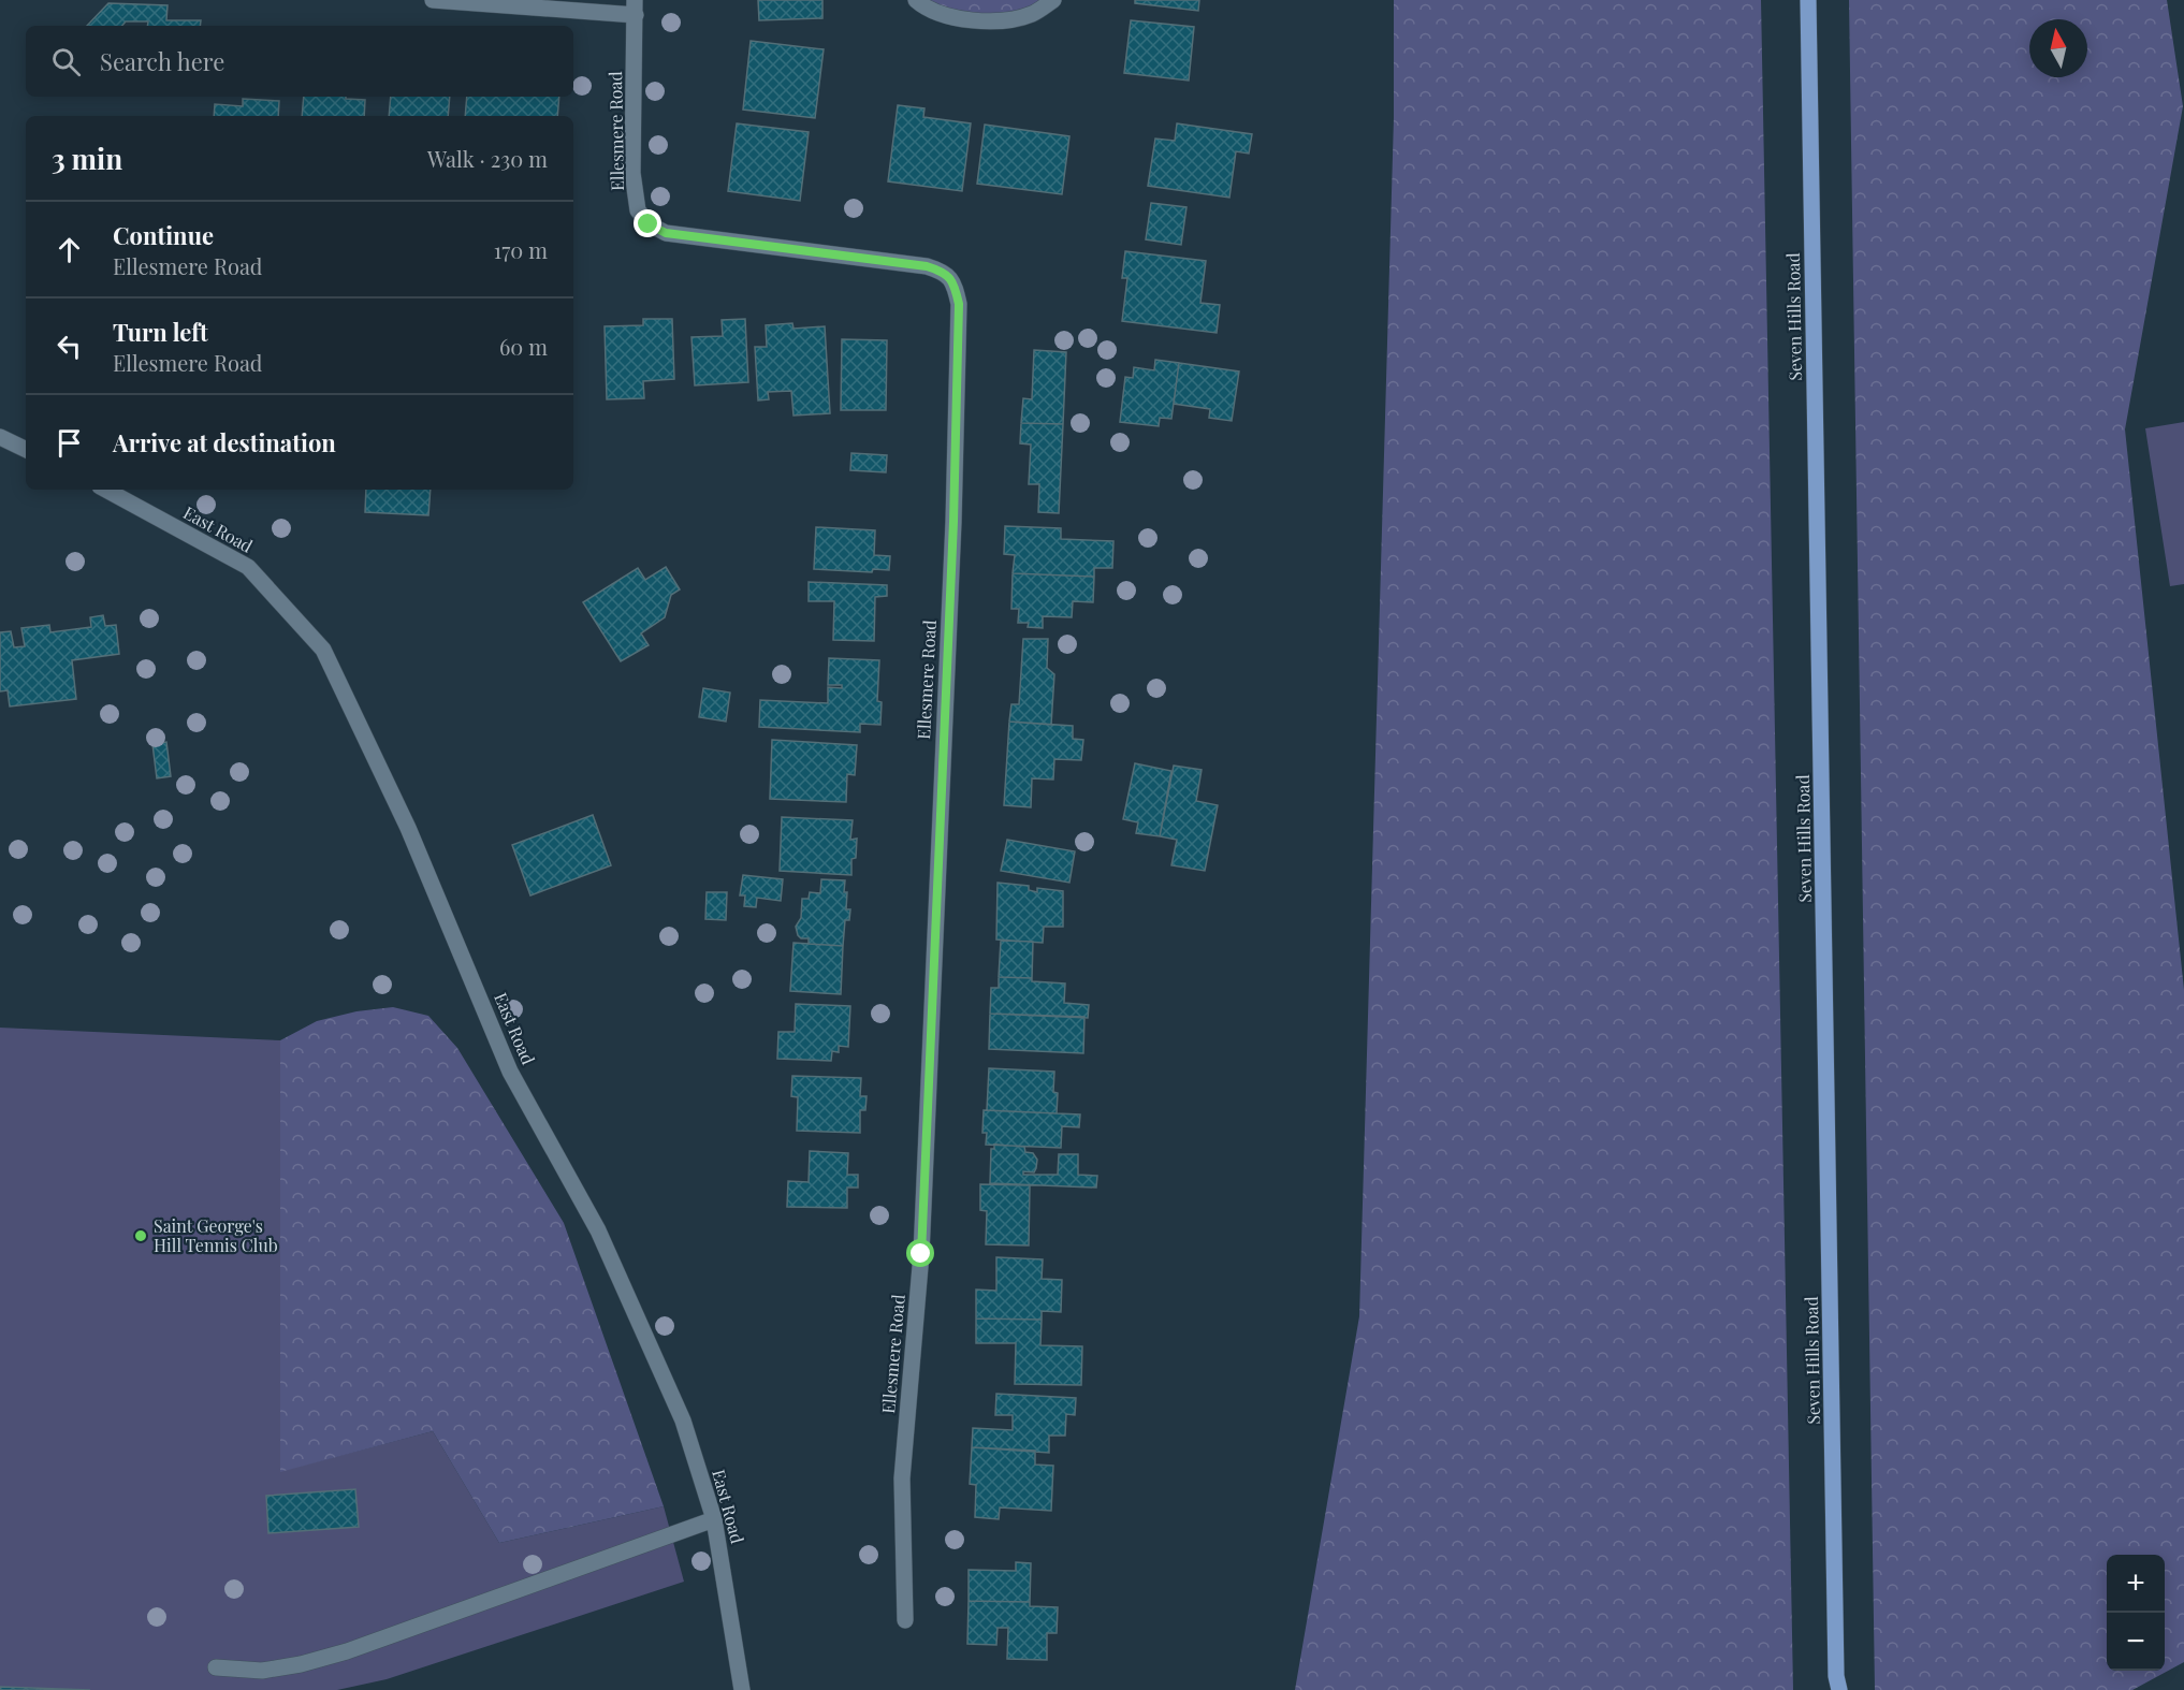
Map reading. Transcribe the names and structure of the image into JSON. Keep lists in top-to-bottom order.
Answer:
{
  "streets": {
    "main road": ["Seven Hills Road"],
    "street": ["Ellesmere Road", "East Road"]
  },
  "places": ["Saint George's Hill Tennis Club"],
  "north": "top",
  "page": {
    "search": "Search here",
    "heading": ["3 min", "Walk · 230 m"],
    "list": [
      ["Continue", "Ellesmere Road", "170 m"],
      ["Turn left", "Ellesmere Road", "60 m"],
      "Arrive at destination"
    ],
    "map_buttons": ["+", "−"]
  }
}
